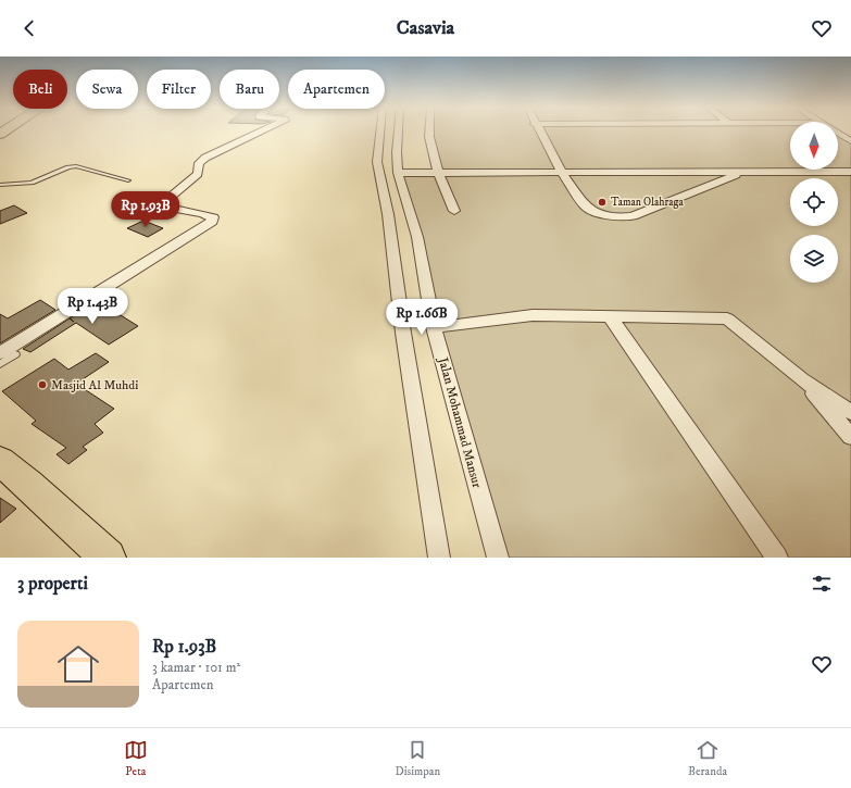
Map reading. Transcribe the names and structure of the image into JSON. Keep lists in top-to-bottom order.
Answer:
{
  "streets": {
    "street": ["Jalan Mohammad Mansur"]
  },
  "places": ["Taman Olahraga", "Masjid Al Muhdi"],
  "north": "bottom",
  "page": {
    "header": "Casavia",
    "chip": [
      "Beli",
      "Sewa",
      "Filter",
      "Baru",
      "Apartemen"
    ],
    "price": ["Rp 1.93B", "Rp 1.43B", "Rp 1.66B"],
    "heading": "3 properti",
    "list": [
      {
        "name": "Rp 1.93B",
        "note": "3 kamar · 101 m² · Apartemen"
      }
    ],
    "tabs": ["Peta", "Disimpan", "Beranda"]
  }
}
